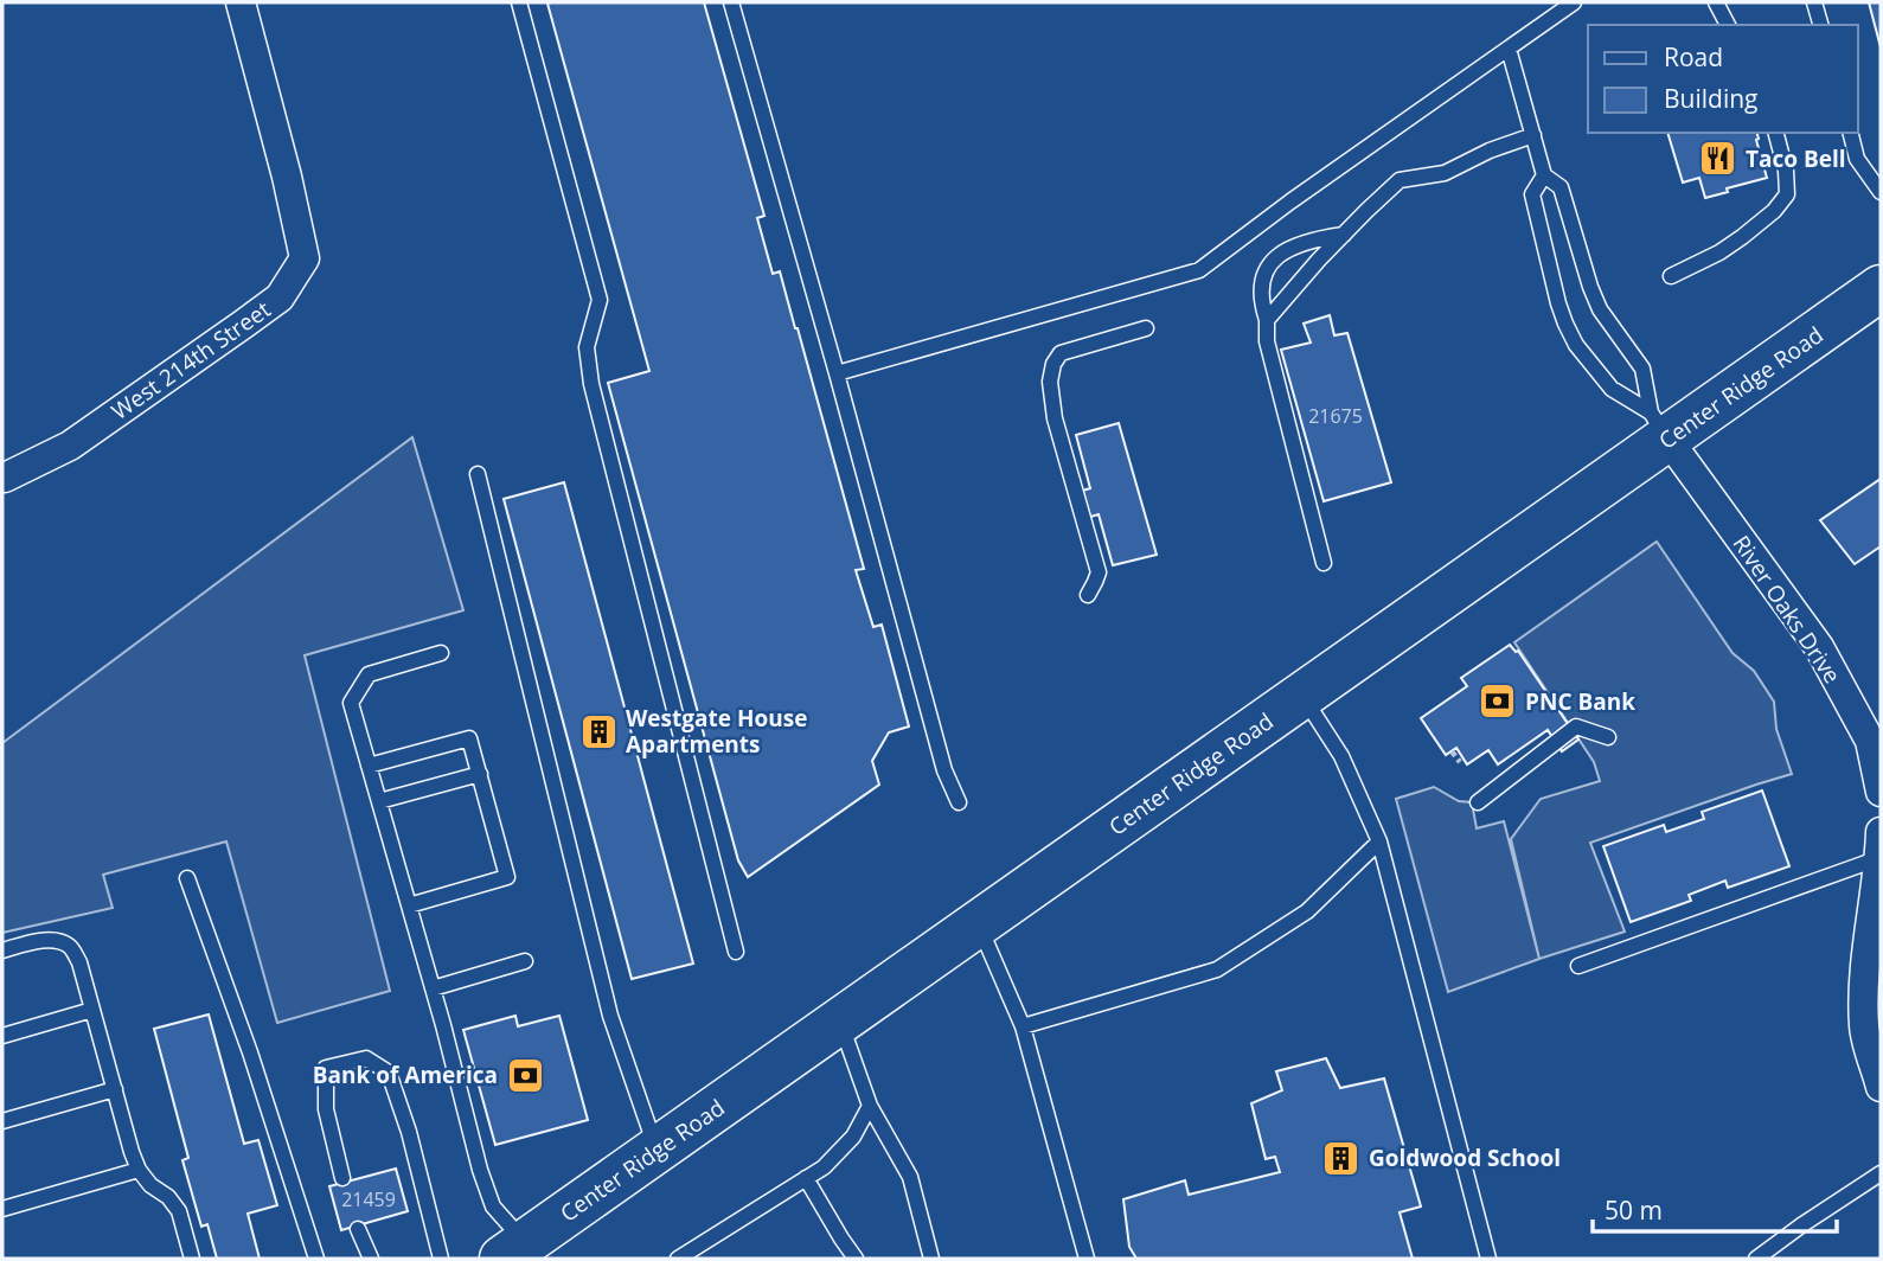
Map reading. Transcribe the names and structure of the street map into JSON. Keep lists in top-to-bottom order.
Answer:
{
  "streets": {
    "main road": ["Center Ridge Road"],
    "street": ["West 214th Street", "River Oaks Drive"]
  },
  "crossings": [
    ["Center Ridge Road", "River Oaks Drive"]
  ],
  "places": {
    "restaurant": ["Taco Bell"],
    "bank": ["PNC Bank", "Bank of America"],
    "building": ["Westgate House Apartments", "Goldwood School"]
  },
  "house_numbers": ["21675", "21459"],
  "legend": ["Road", "Building"],
  "scale_bar": "50 m"
}
